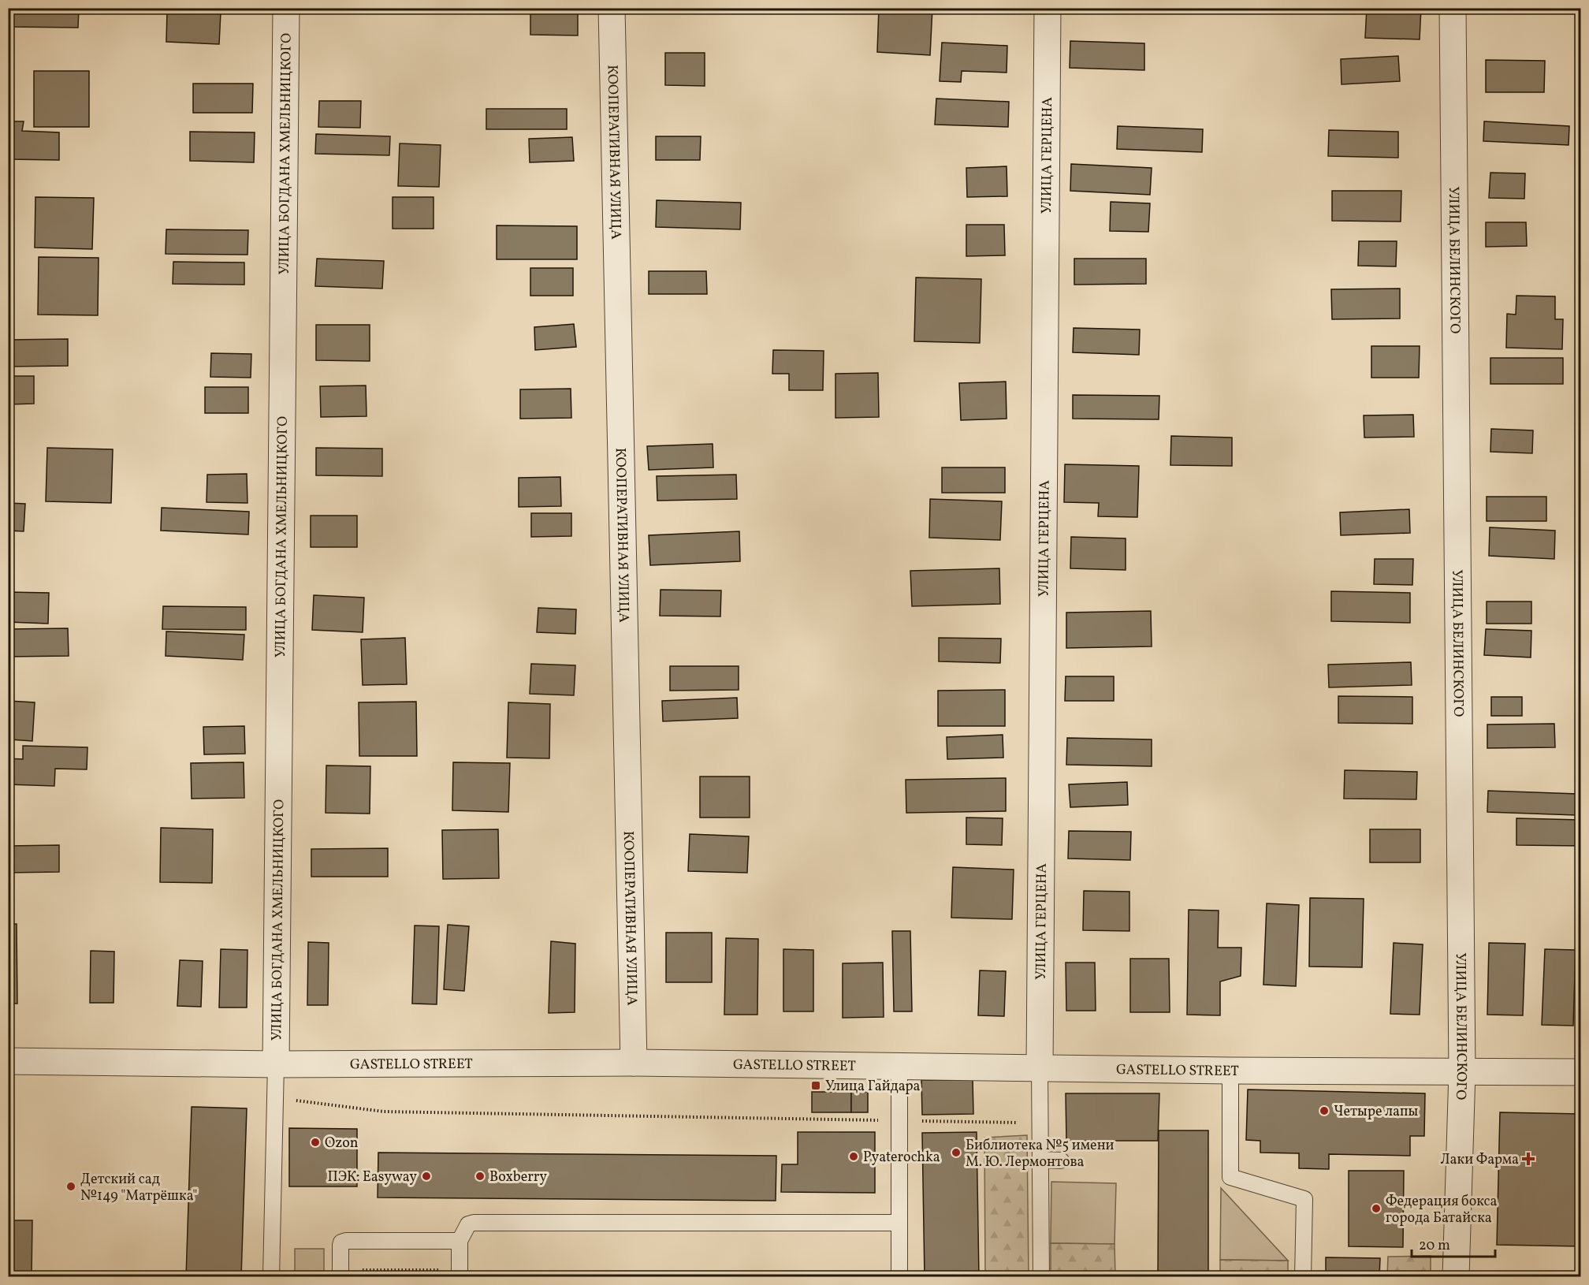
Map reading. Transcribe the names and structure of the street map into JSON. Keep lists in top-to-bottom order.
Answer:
{
  "streets": {
    "street": [
      "КООПЕРАТИВНАЯ УЛИЦА",
      "УЛИЦА БОГДАНА ХМЕЛЬНИЦКОГО",
      "УЛИЦА ГЕРЦЕНА",
      "УЛИЦА БЕЛИНСКОГО",
      "GASTELLO STREET"
    ]
  },
  "crossings": [
    ["КООПЕРАТИВНАЯ УЛИЦА", "GASTELLO STREET"],
    ["УЛИЦА БОГДАНА ХМЕЛЬНИЦКОГО", "GASTELLO STREET"],
    ["УЛИЦА ГЕРЦЕНА", "GASTELLO STREET"],
    ["УЛИЦА БЕЛИНСКОГО", "GASTELLO STREET"]
  ],
  "places": {
    "transit": ["Улица Гайдара"],
    "other": [
      "Четыре лапы",
      "Ozon",
      "Библиотека №5 имени М. Ю. Лермонтова",
      "Pyaterochka",
      "ПЭК: Easyway",
      "Boxberry",
      "Детский сад №149 \"Матрёшка\"",
      "Федерация бокса города Батайска"
    ],
    "health": ["Лаки Фарма"]
  },
  "scale_bar": "20 m"
}
